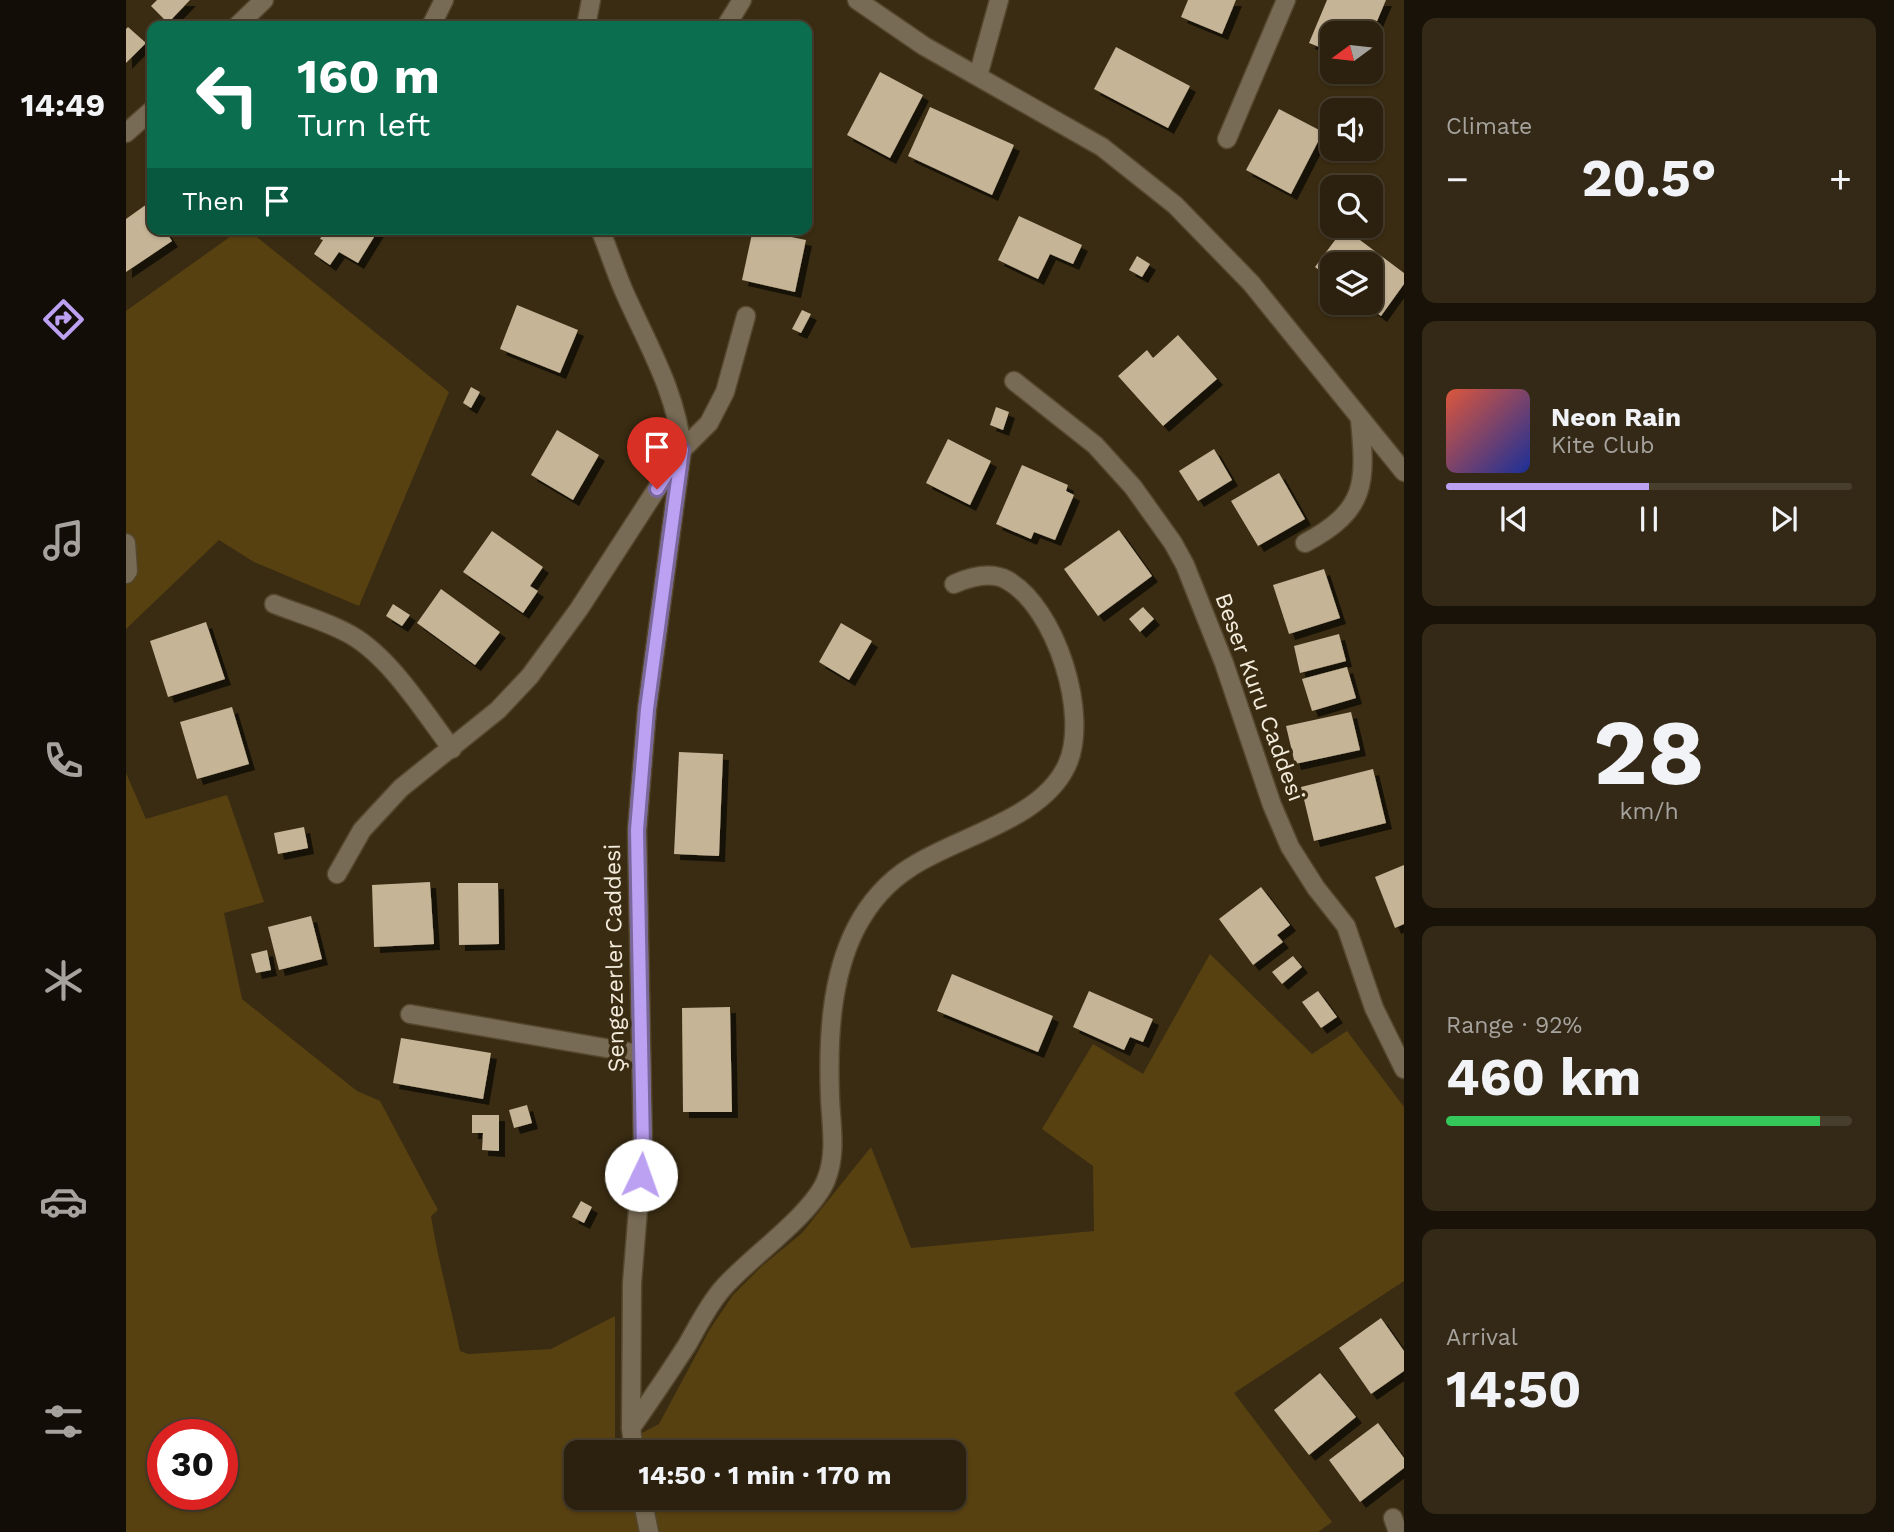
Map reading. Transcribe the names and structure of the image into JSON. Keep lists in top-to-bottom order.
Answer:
{
  "streets": {
    "street": ["Beser Kuru Caddesi", "Şengezerler Caddesi"]
  },
  "north": "left",
  "page": {
    "tabs": "14:49",
    "tile": [
      "Climate",
      ["28", "km/h"],
      ["Range · 92%", "460 km"],
      ["Arrival", "14:50"]
    ],
    "turn": ["160 m", "Turn left"],
    "heat": ["−", "20.5°", "+"],
    "then": "Then",
    "song": ["Neon Rain", "Kite Club"],
    "limit": "30",
    "trip": "14:50 · 1 min · 170 m"
  }
}
